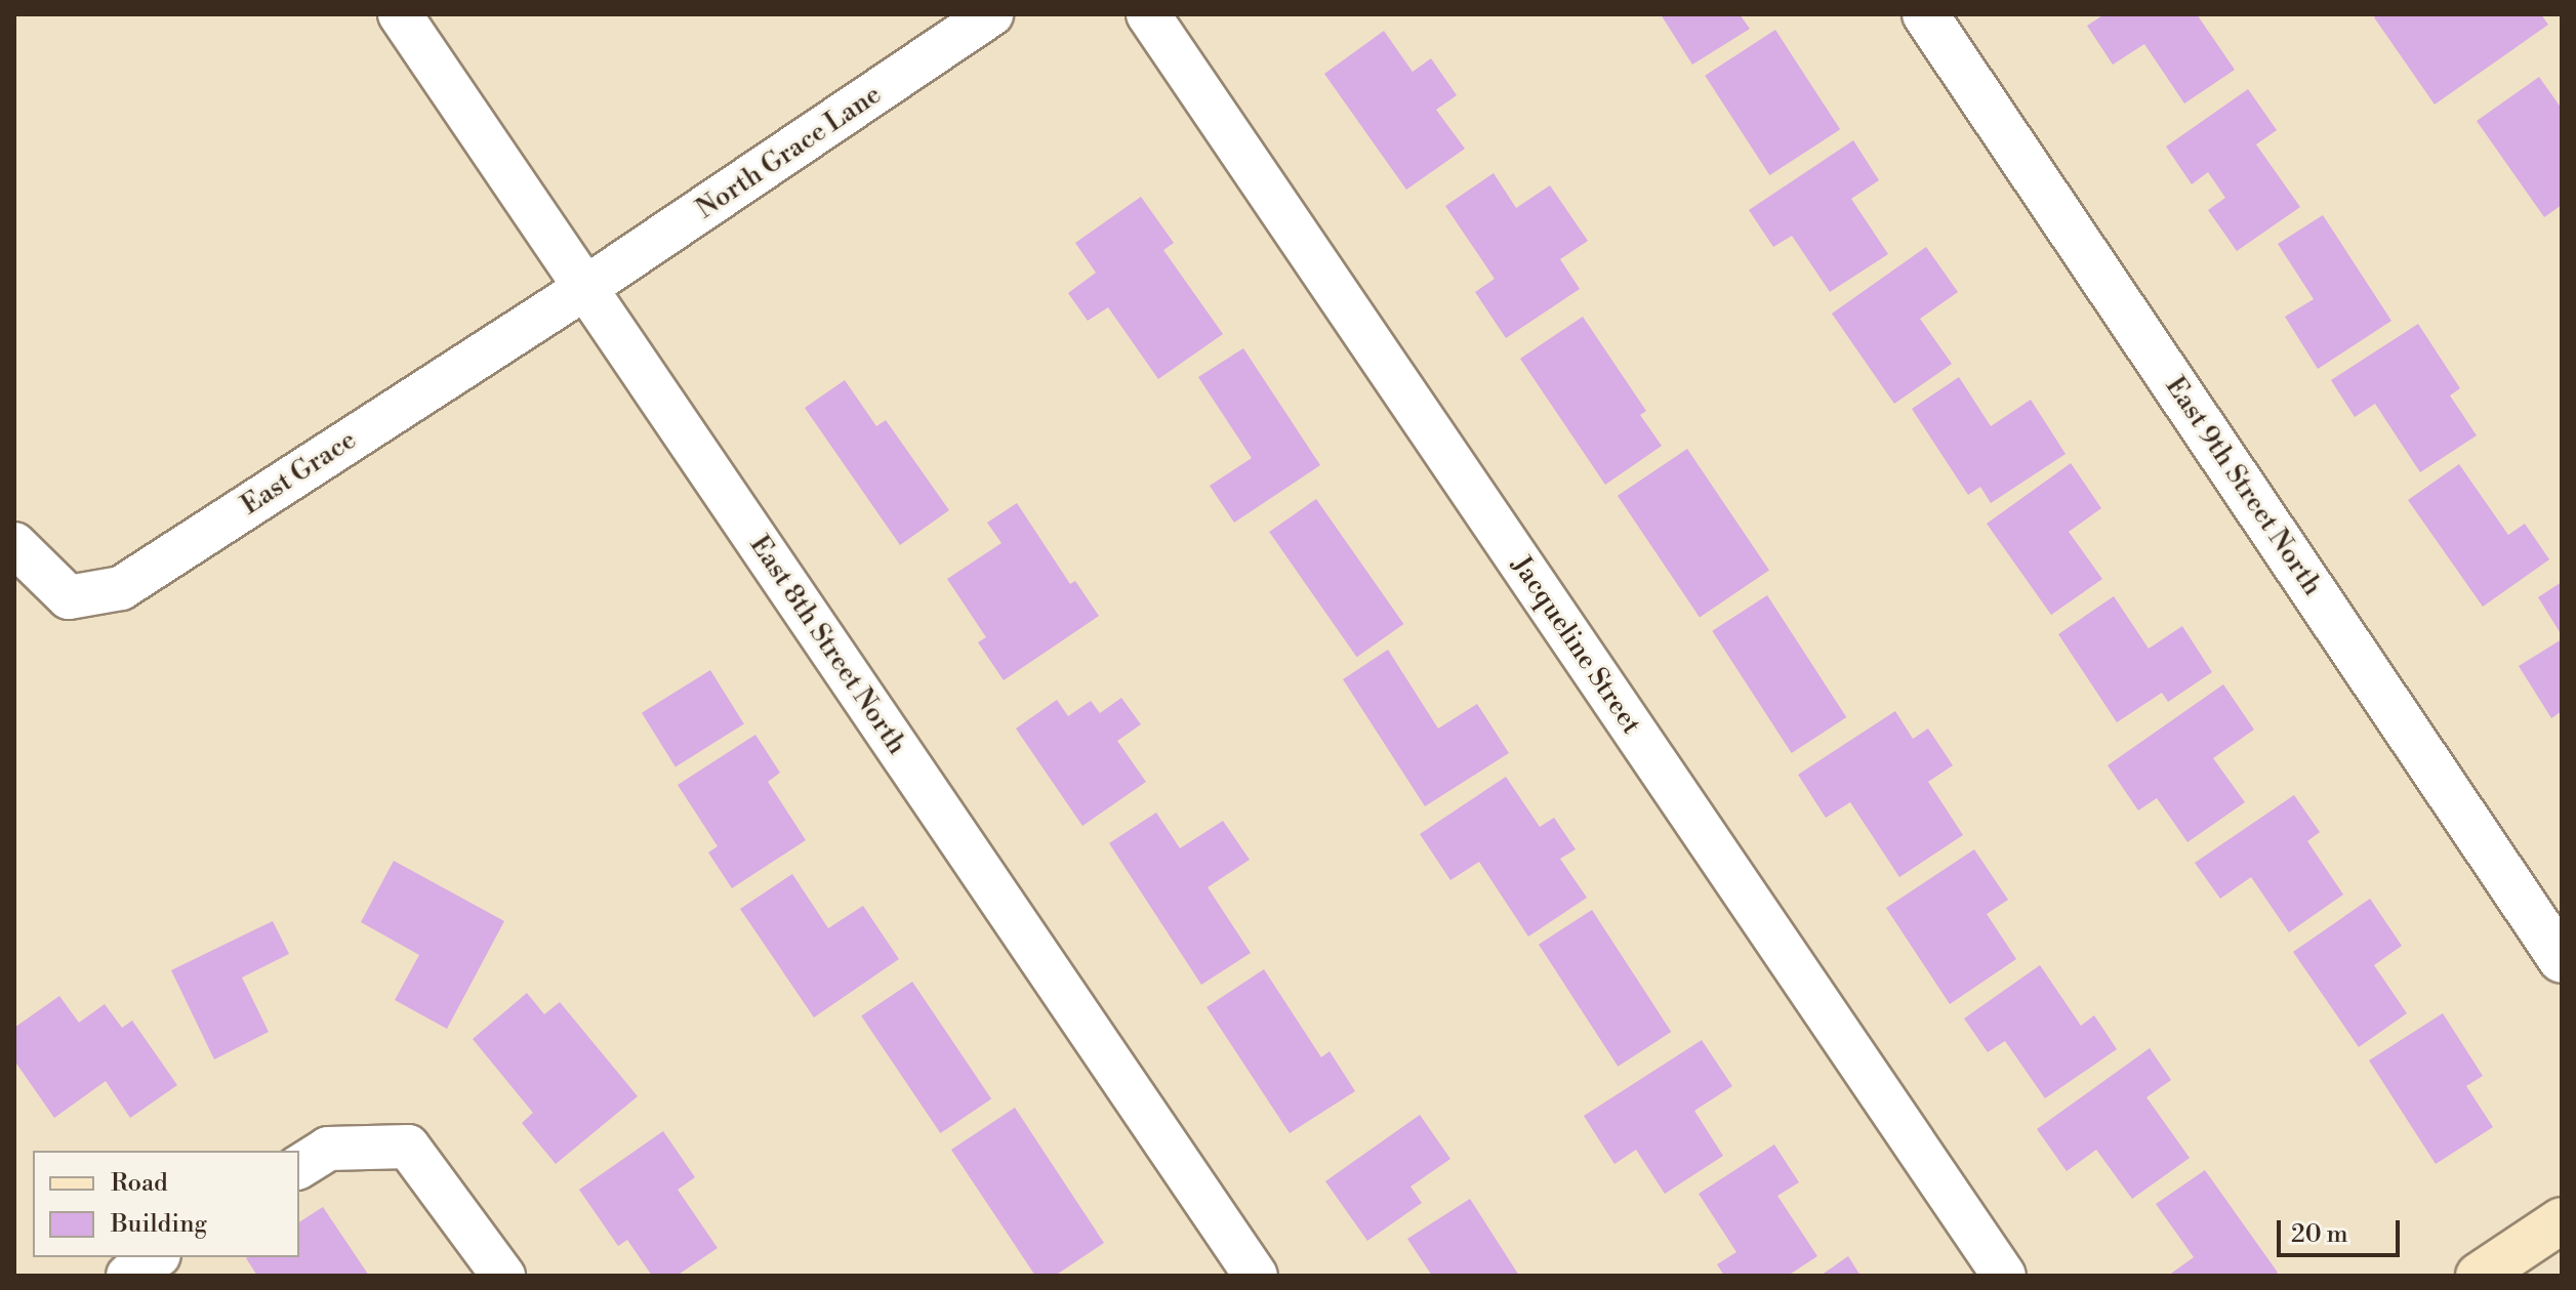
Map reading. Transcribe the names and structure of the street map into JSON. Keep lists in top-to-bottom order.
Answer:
{
  "streets": {
    "street": [
      "North Grace Lane",
      "East Grace",
      "East 9th Street North",
      "East 8th Street North",
      "Jacqueline Street"
    ]
  },
  "crossings": [
    ["North Grace Lane", "East Grace"],
    ["North Grace Lane", "East 8th Street North"],
    ["East Grace", "East 8th Street North"]
  ],
  "legend": ["Road", "Building"],
  "scale_bar": "20 m"
}
